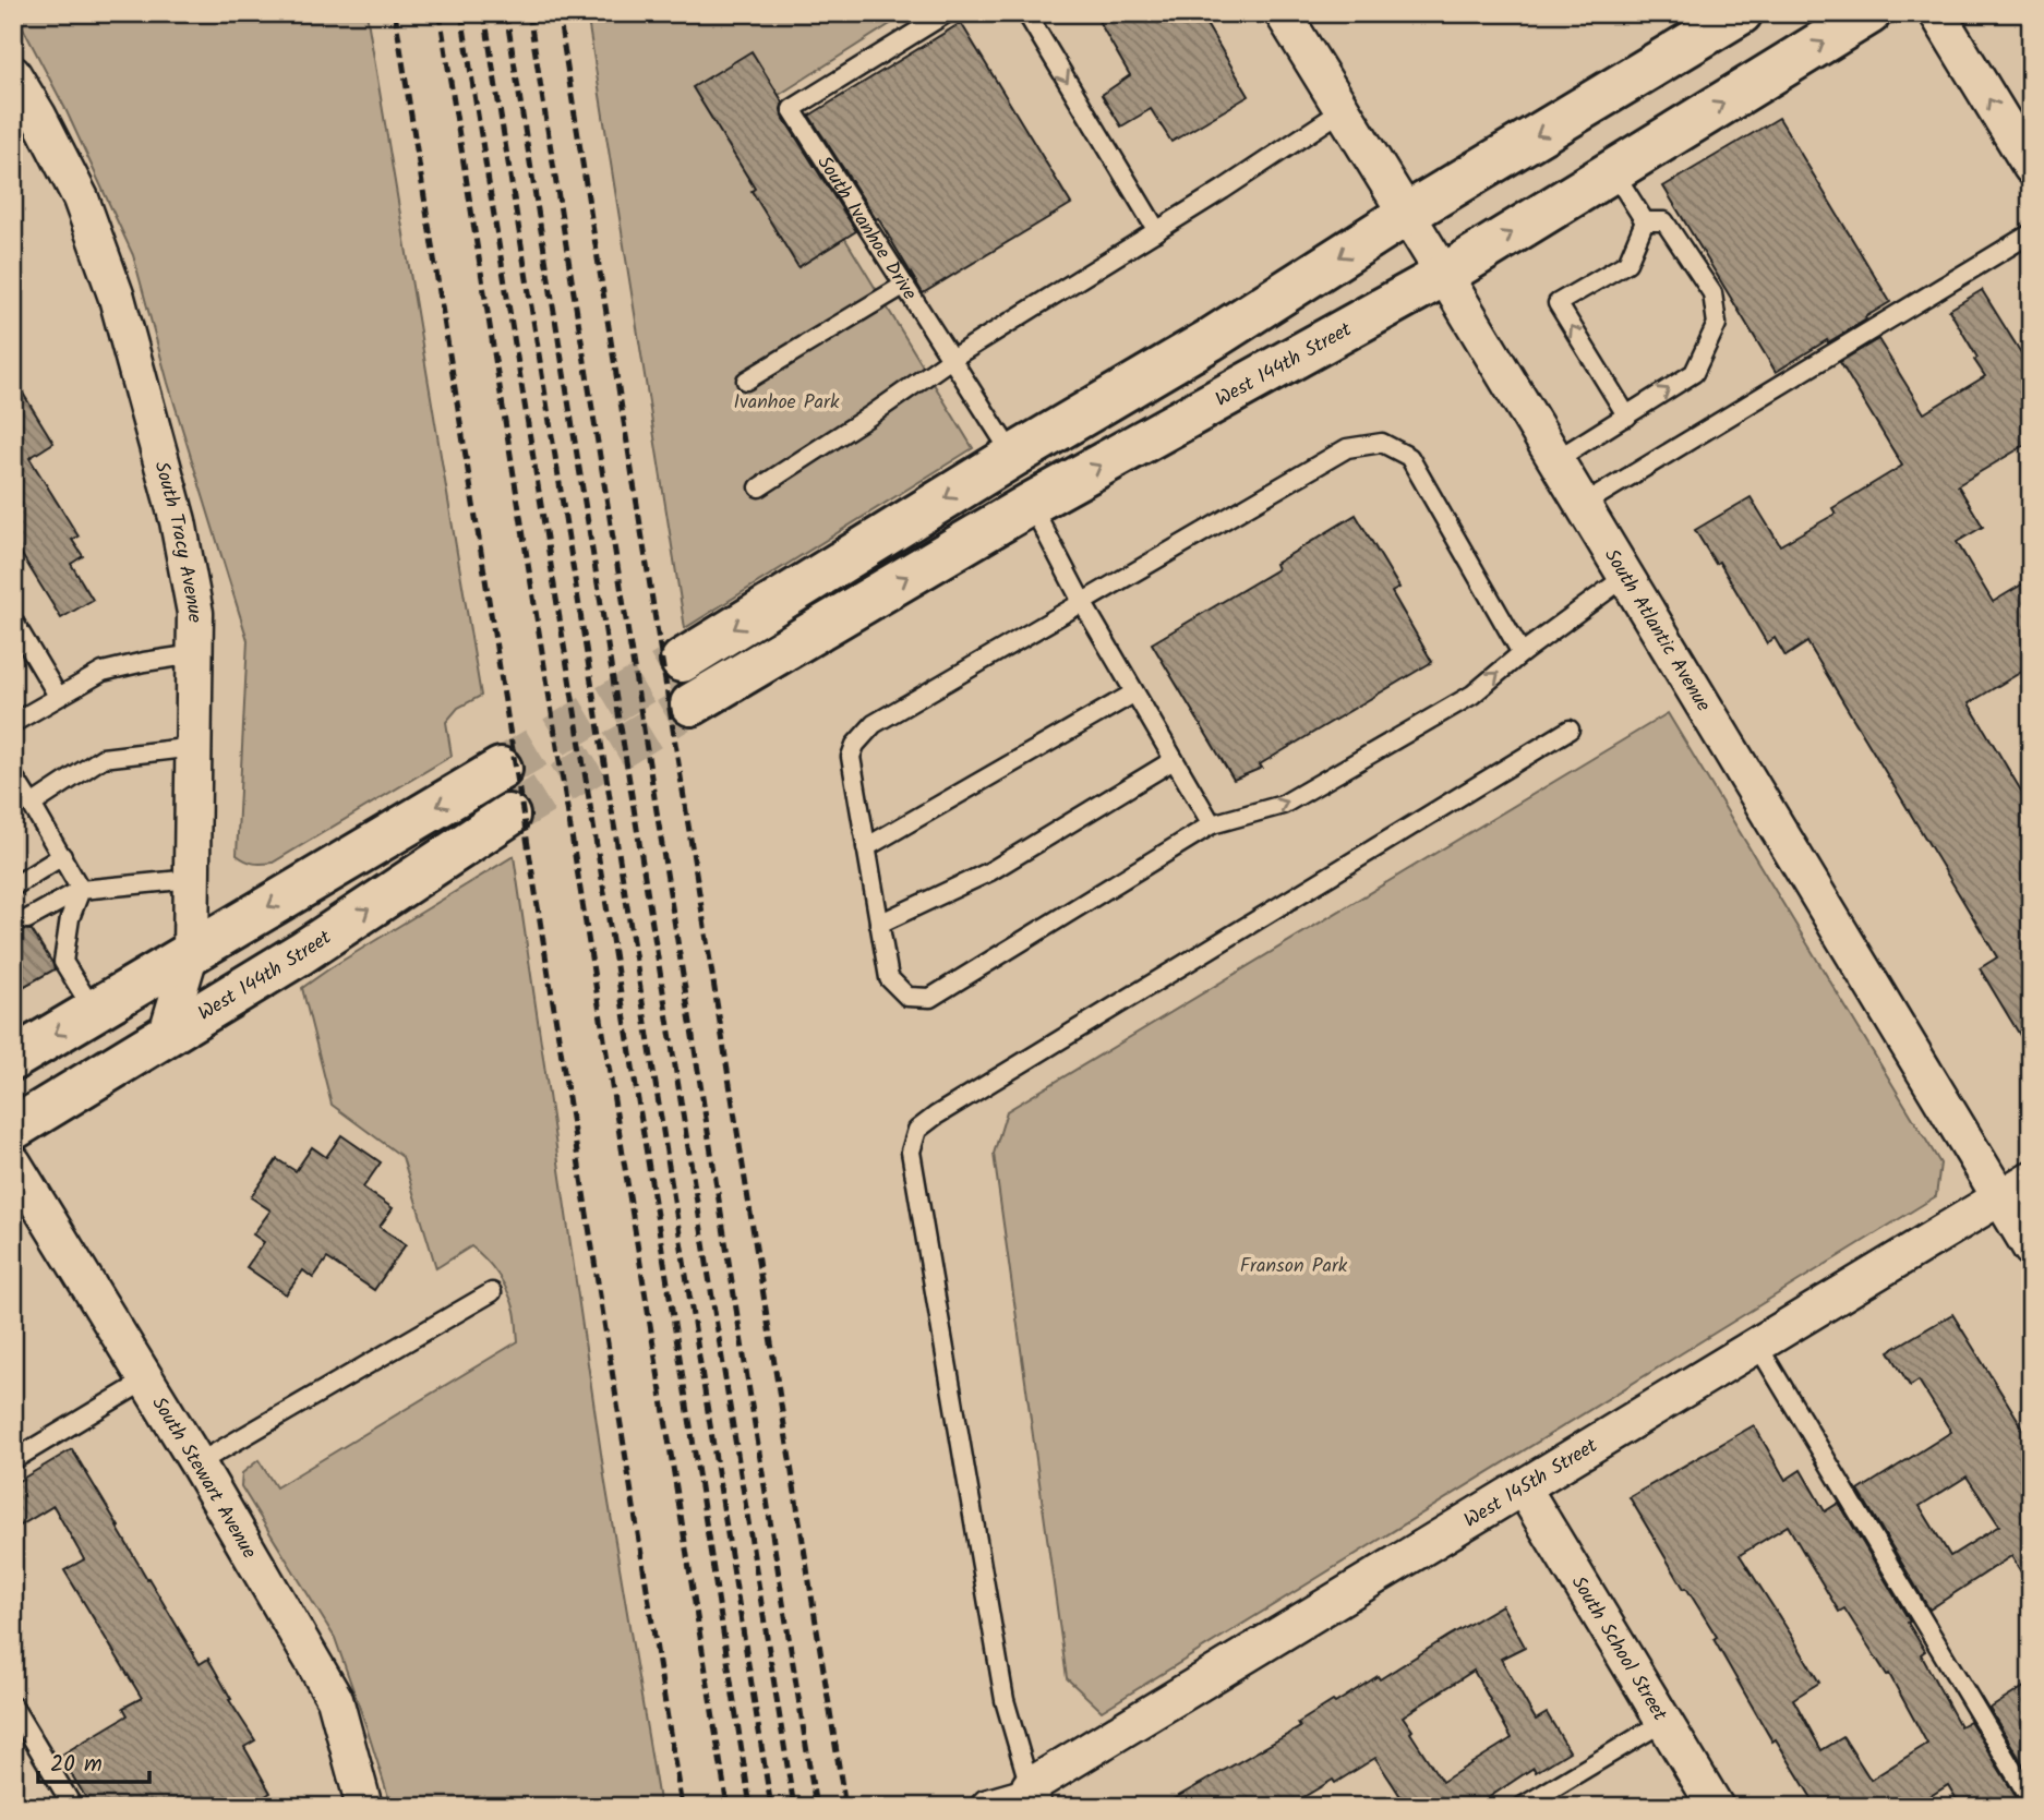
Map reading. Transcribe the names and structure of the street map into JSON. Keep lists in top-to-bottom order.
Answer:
{
  "streets": {
    "street": [
      "South Ivanhoe Drive",
      "West 144th Street",
      "South Tracy Avenue",
      "South Atlantic Avenue",
      "South Stewart Avenue",
      "West 145th Street",
      "South School Street"
    ]
  },
  "crossings": [
    ["South Ivanhoe Drive", "West 144th Street"],
    ["West 144th Street", "South Tracy Avenue"],
    ["West 144th Street", "South Atlantic Avenue"],
    ["South Atlantic Avenue", "West 145th Street"],
    ["West 145th Street", "South School Street"]
  ],
  "parks": ["Ivanhoe Park", "Franson Park"],
  "scale_bar": "20 m"
}
